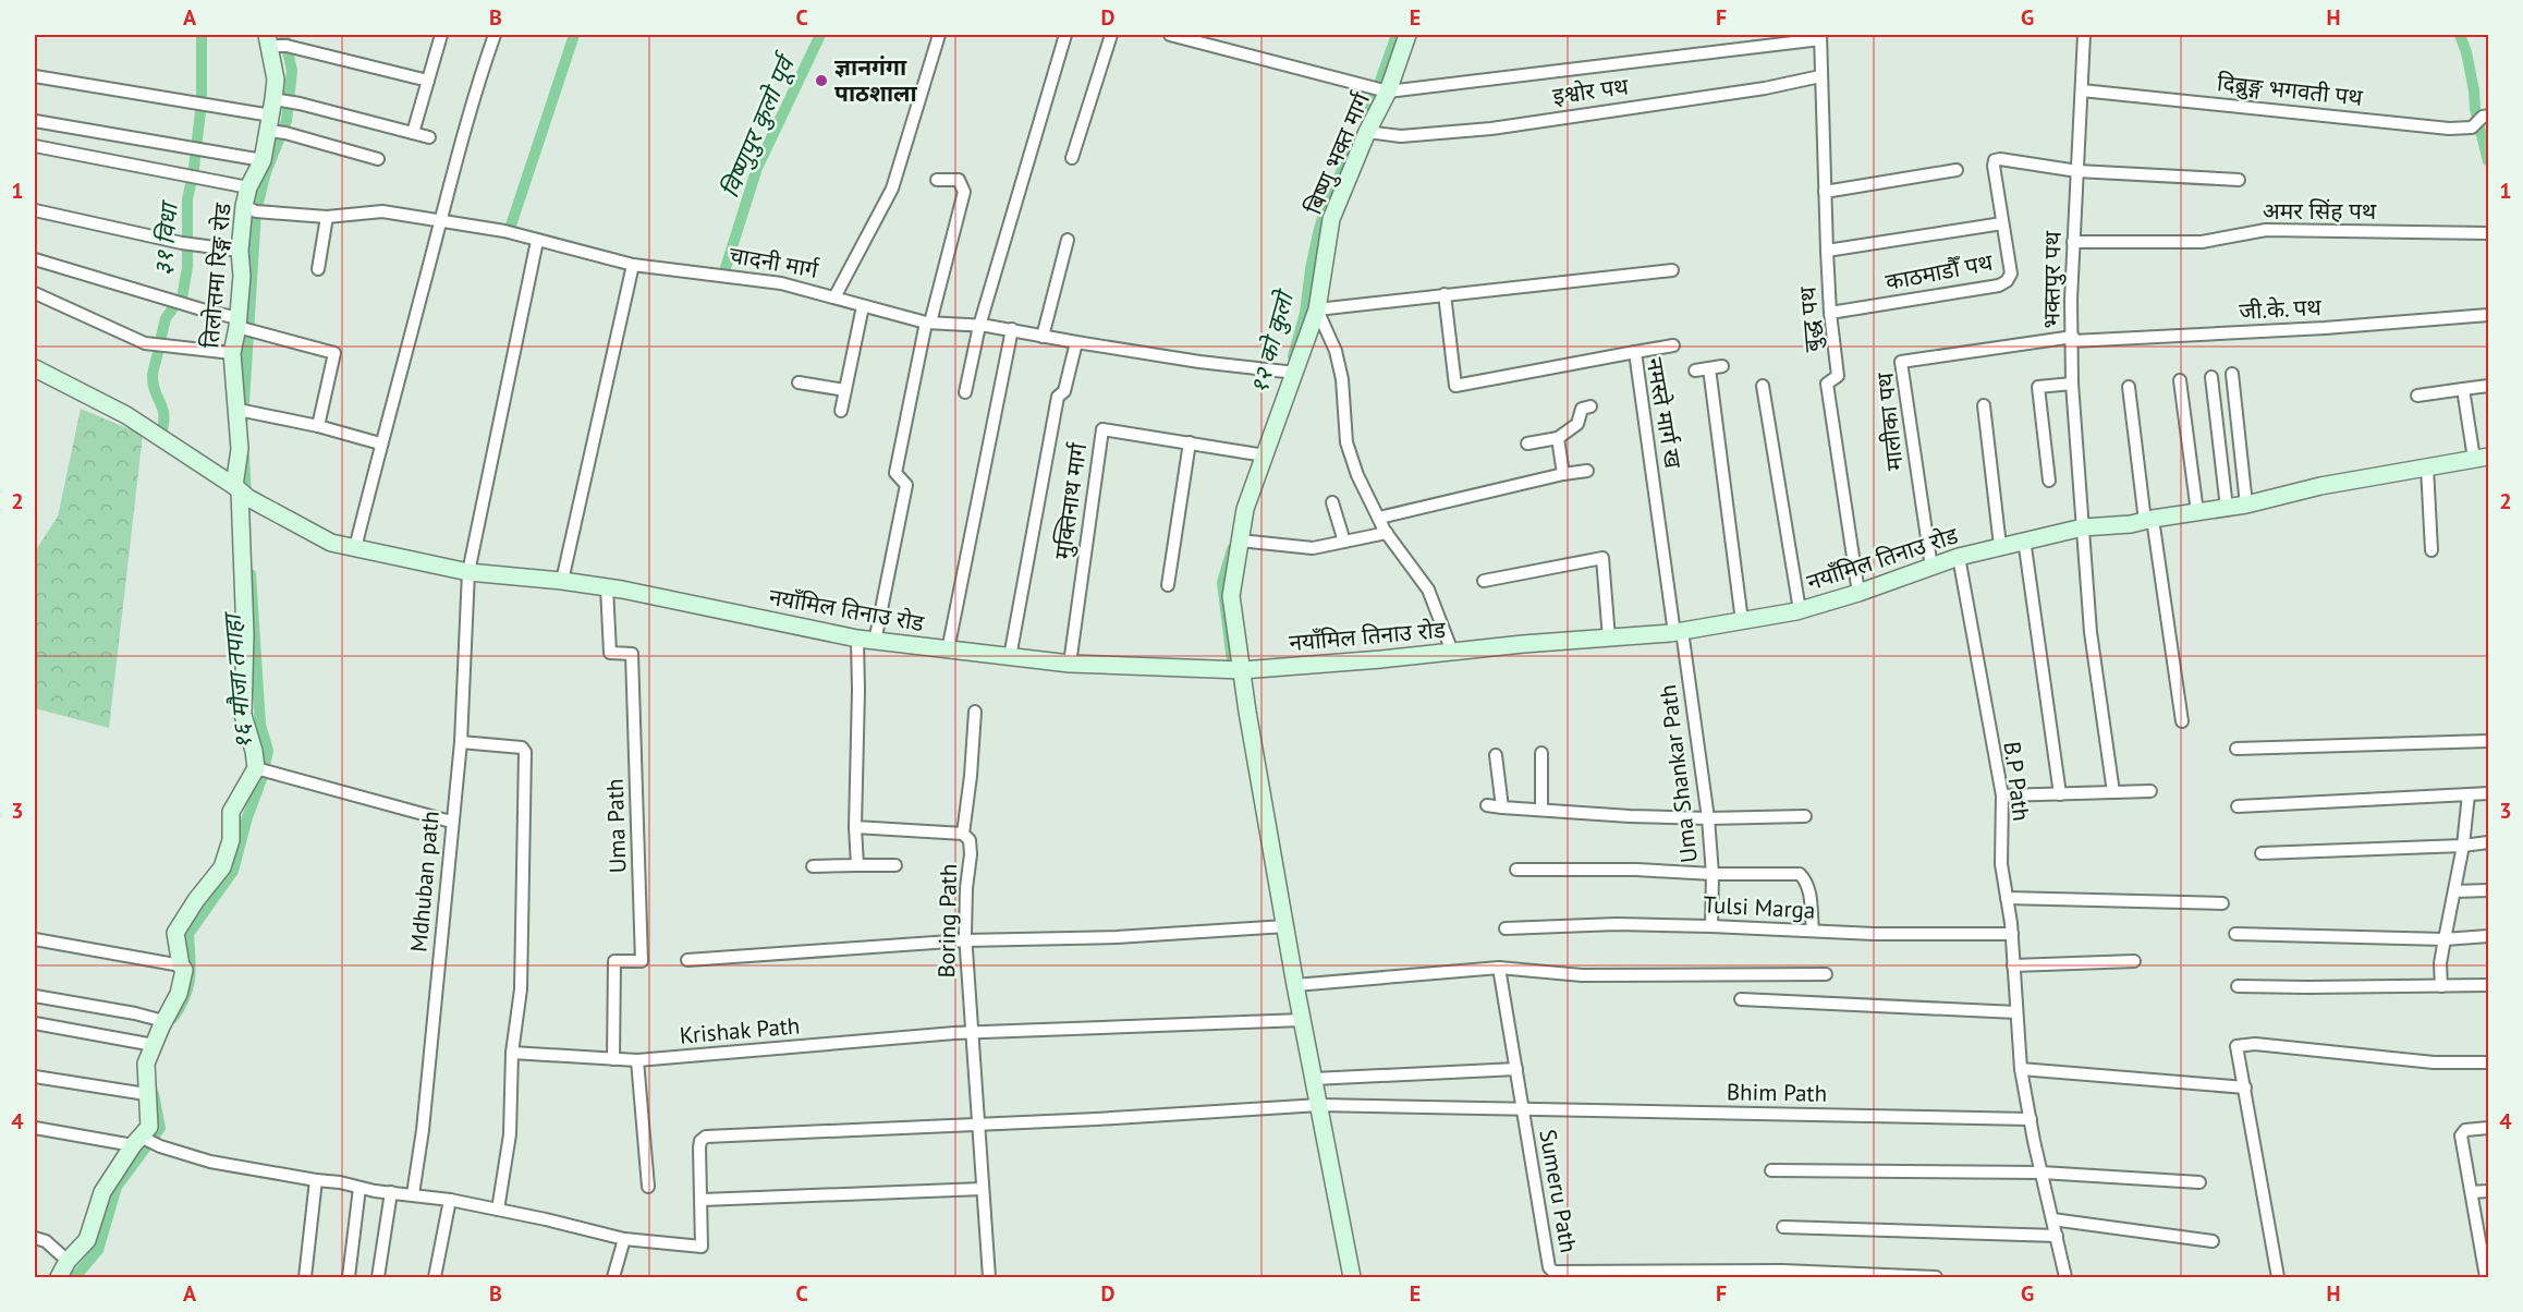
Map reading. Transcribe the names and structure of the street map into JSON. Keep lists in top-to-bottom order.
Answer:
{
  "streets": {
    "street": [
      "दिब्रुङ्ग भगवती पथ",
      "इश्वोर पथ",
      "बिष्णु भक्त मार्ग",
      "अमर सिंह पथ",
      "चादनी मार्ग",
      "काठमाडौँ पथ",
      "तिलोत्तमा रिङ्ग रोड",
      "भक्तपुर पथ",
      "जी.के. पथ",
      "बुद्ध पथ",
      "नमस्ते मार्ग ख",
      "मालीका पथ",
      "मुक्तिनाथ मार्ग",
      "नयाँमिल तिनाउ रोड",
      "Uma Shankar Path",
      "B.P Path",
      "Uma Path",
      "Mdhuban path",
      "Tulsi Marga",
      "Boring Path",
      "Krishak Path",
      "Bhim Path",
      "Sumeru Path"
    ]
  },
  "crossings": [
    ["दिब्रुङ्ग भगवती पथ", "भक्तपुर पथ"],
    ["इश्वोर पथ", "बिष्णु भक्त मार्ग"],
    ["इश्वोर पथ", "बुद्ध पथ"],
    ["बिष्णु भक्त मार्ग", "चादनी मार्ग"],
    ["बिष्णु भक्त मार्ग", "मुक्तिनाथ मार्ग"],
    ["बिष्णु भक्त मार्ग", "नयाँमिल तिनाउ रोड"],
    ["बिष्णु भक्त मार्ग", "Krishak Path"],
    ["बिष्णु भक्त मार्ग", "Bhim Path"],
    ["अमर सिंह पथ", "भक्तपुर पथ"],
    ["चादनी मार्ग", "तिलोत्तमा रिङ्ग रोड"],
    ["चादनी मार्ग", "Mdhuban path"],
    ["काठमाडौँ पथ", "भक्तपुर पथ"],
    ["काठमाडौँ पथ", "बुद्ध पथ"],
    ["तिलोत्तमा रिङ्ग रोड", "नयाँमिल तिनाउ रोड"],
    ["भक्तपुर पथ", "जी.के. पथ"],
    ["भक्तपुर पथ", "मालीका पथ"],
    ["भक्तपुर पथ", "नयाँमिल तिनाउ रोड"],
    ["जी.के. पथ", "मालीका पथ"],
    ["बुद्ध पथ", "नयाँमिल तिनाउ रोड"],
    ["नमस्ते मार्ग ख", "नयाँमिल तिनाउ रोड"],
    ["नमस्ते मार्ग ख", "Uma Shankar Path"],
    ["मालीका पथ", "नयाँमिल तिनाउ रोड"],
    ["मुक्तिनाथ मार्ग", "नयाँमिल तिनाउ रोड"],
    ["नयाँमिल तिनाउ रोड", "Uma Shankar Path"],
    ["नयाँमिल तिनाउ रोड", "B.P Path"],
    ["नयाँमिल तिनाउ रोड", "Uma Path"],
    ["नयाँमिल तिनाउ रोड", "Mdhuban path"],
    ["B.P Path", "Tulsi Marga"],
    ["B.P Path", "Bhim Path"],
    ["Uma Path", "Krishak Path"],
    ["Boring Path", "Krishak Path"],
    ["Boring Path", "Bhim Path"],
    ["Bhim Path", "Sumeru Path"]
  ],
  "water": [
    "विष्णुपुर कुलो पूर्व",
    "३१ विधा",
    "१२ को कुलो",
    "१६ मौजा तपाहा"
  ],
  "places": ["ज्ञानगंगा पाठशाला"],
  "grid": {
    "columns": [
      "A",
      "B",
      "C",
      "D",
      "E",
      "F",
      "G",
      "H"
    ],
    "rows": [
      "1",
      "2",
      "3",
      "4"
    ]
  }
}
